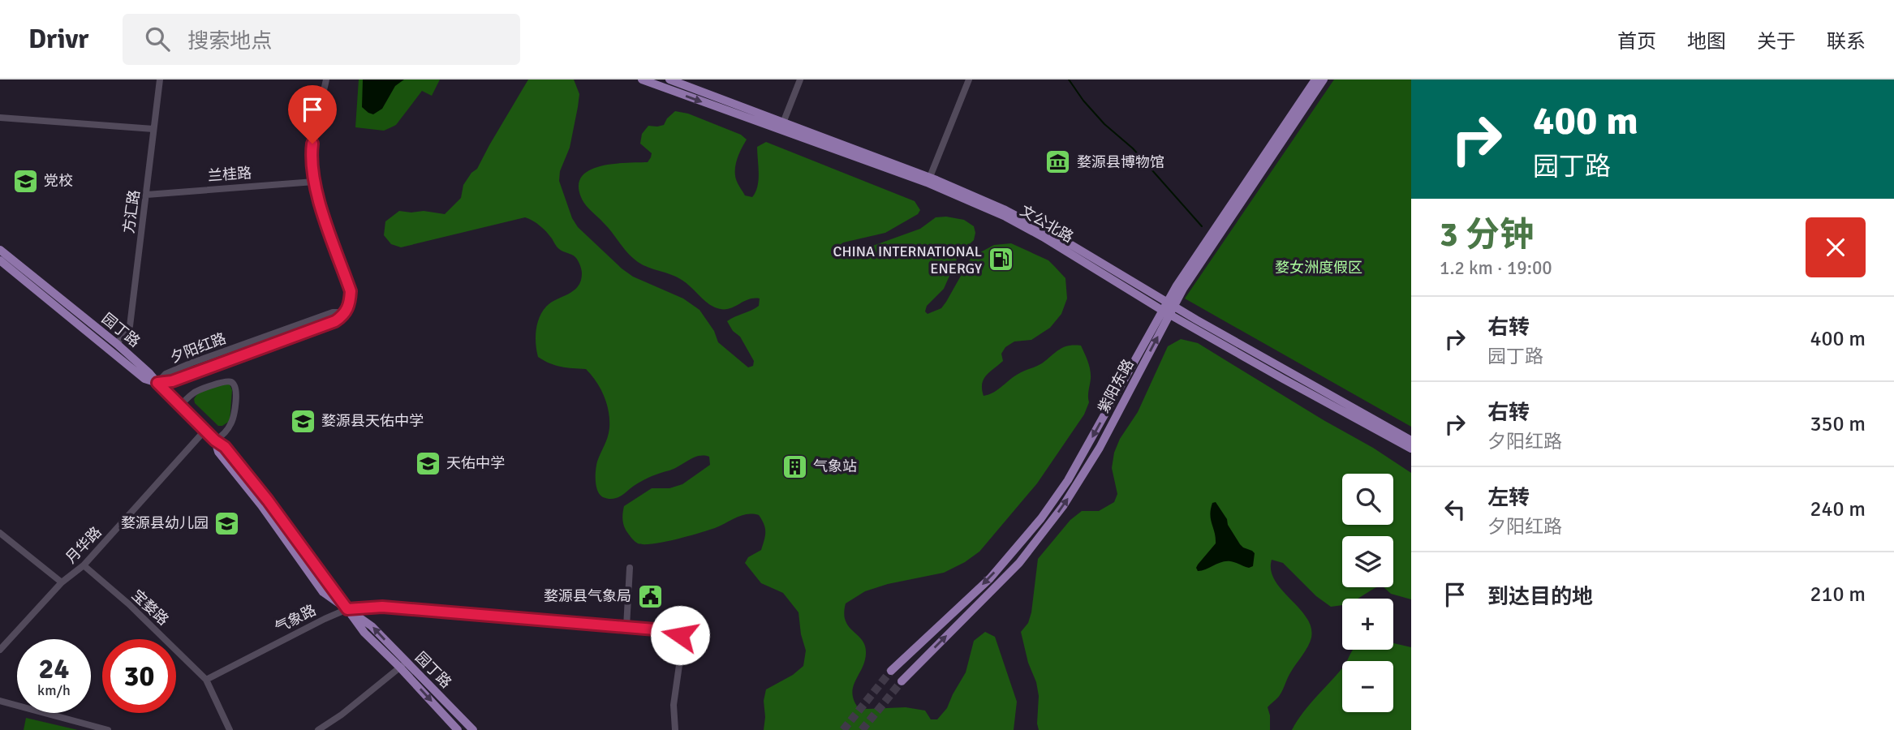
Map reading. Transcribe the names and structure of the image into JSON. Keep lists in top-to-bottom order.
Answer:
{
  "streets": {
    "main road": ["文公北路", "园丁路", "紫阳东路"],
    "street": [
      "兰桂路",
      "方汇路",
      "夕阳红路",
      "月华路",
      "宝婺路",
      "气象路"
    ]
  },
  "crossings": [
    ["兰桂路", "方汇路"],
    ["兰桂路", "夕阳红路"],
    ["方汇路", "园丁路"],
    ["文公北路", "紫阳东路"],
    ["园丁路", "夕阳红路"],
    ["园丁路", "月华路"],
    ["园丁路", "气象路"],
    ["月华路", "宝婺路"],
    ["宝婺路", "气象路"]
  ],
  "parks": ["婺女洲度假区"],
  "places": {
    "museum": ["婺源县博物馆"],
    "school or university": [
      "党校",
      "婺源县天佑中学",
      "天佑中学",
      "婺源县幼儿园"
    ],
    "fuel station": ["CHINA INTERNATIONAL ENERGY"],
    "building": ["气象站"],
    "public building": ["婺源县气象局"]
  },
  "page": {
    "header": "Drivr",
    "search": "搜索地点",
    "nav": [
      "首页",
      "地图",
      "关于",
      "联系"
    ],
    "turn": ["400 m", "园丁路"],
    "heading": ["3 分钟", "1.2 km · 19:00"],
    "list": [
      {
        "name": "右转",
        "note": "园丁路",
        "value": "400 m"
      },
      {
        "name": "右转",
        "note": "夕阳红路",
        "value": "350 m"
      },
      {
        "name": "左转",
        "note": "夕阳红路",
        "value": "240 m"
      },
      {
        "name": "到达目的地",
        "value": "210 m"
      }
    ],
    "map_buttons": ["+", "−"],
    "speed": "24 km/h",
    "limit": "30"
  }
}
